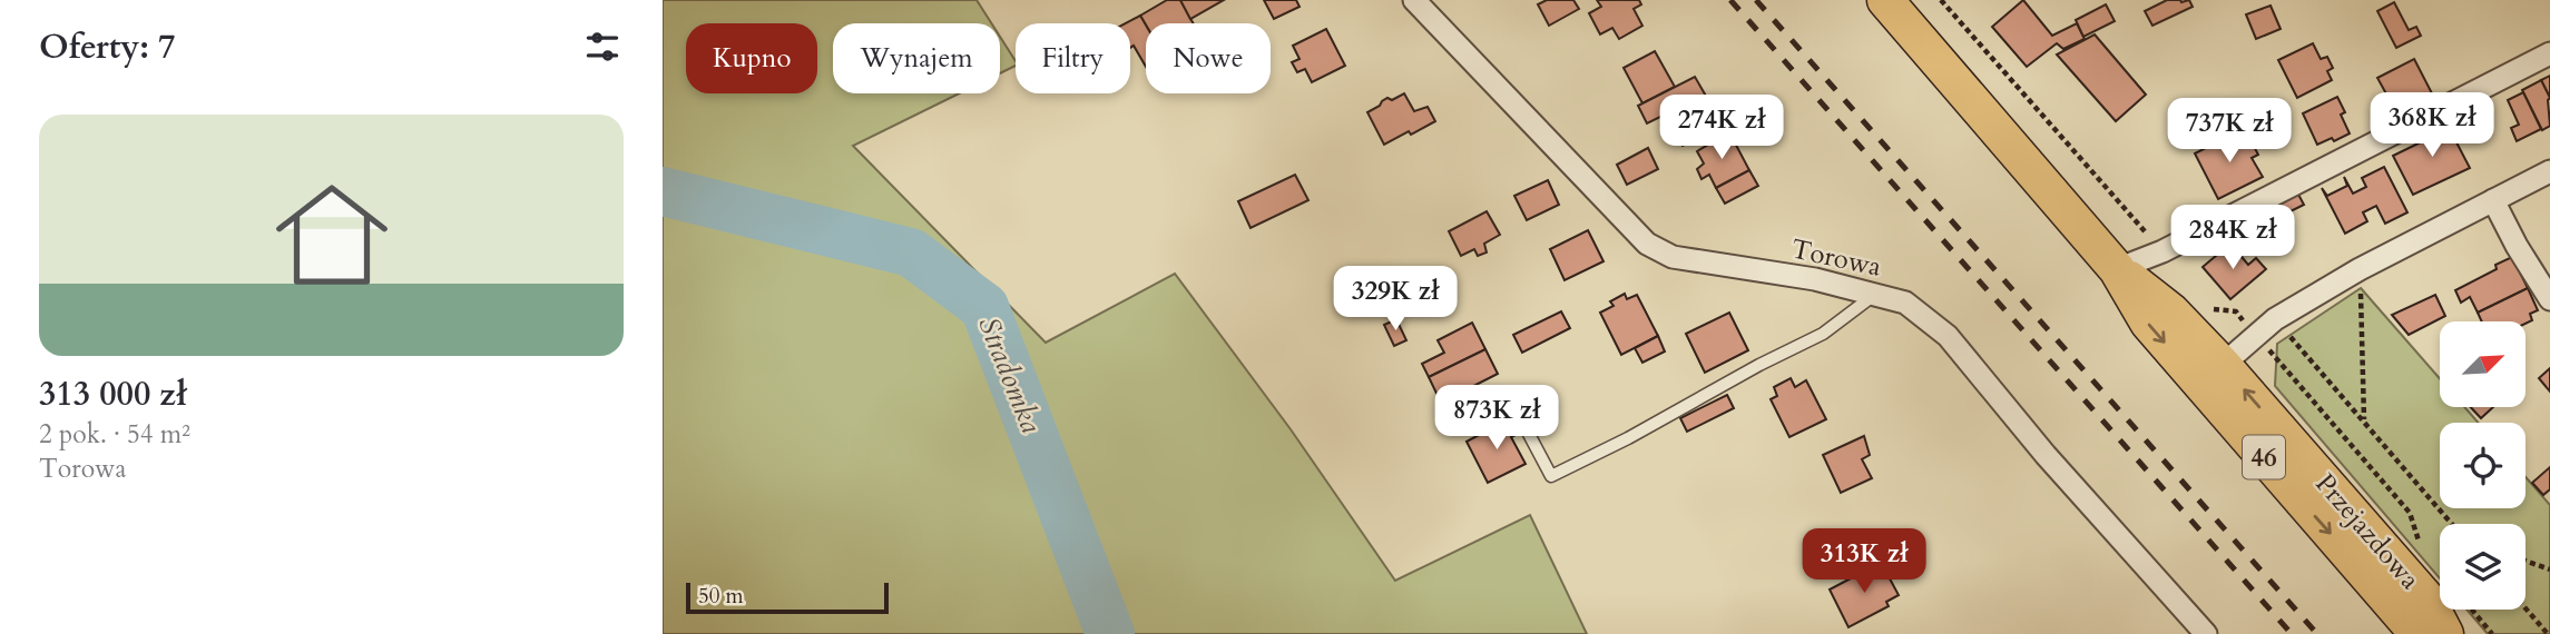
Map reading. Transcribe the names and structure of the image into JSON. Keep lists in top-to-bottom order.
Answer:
{
  "streets": {
    "main road": ["46", "Przejazdowa"],
    "street": ["Torowa"]
  },
  "water": ["Stradomka"],
  "scale_bar": "50 m",
  "north": "top right",
  "page": {
    "heading": "Oferty: 7",
    "chip": [
      "Kupno",
      "Wynajem",
      "Filtry",
      "Nowe"
    ],
    "price": [
      "368K zł",
      "274K zł",
      "737K zł",
      "284K zł",
      "329K zł",
      "873K zł",
      "313K zł"
    ],
    "list": [
      {
        "name": "313 000 zł",
        "note": "2 pok. · 54 m² · Torowa"
      }
    ],
    "scale": "50 m"
  }
}
